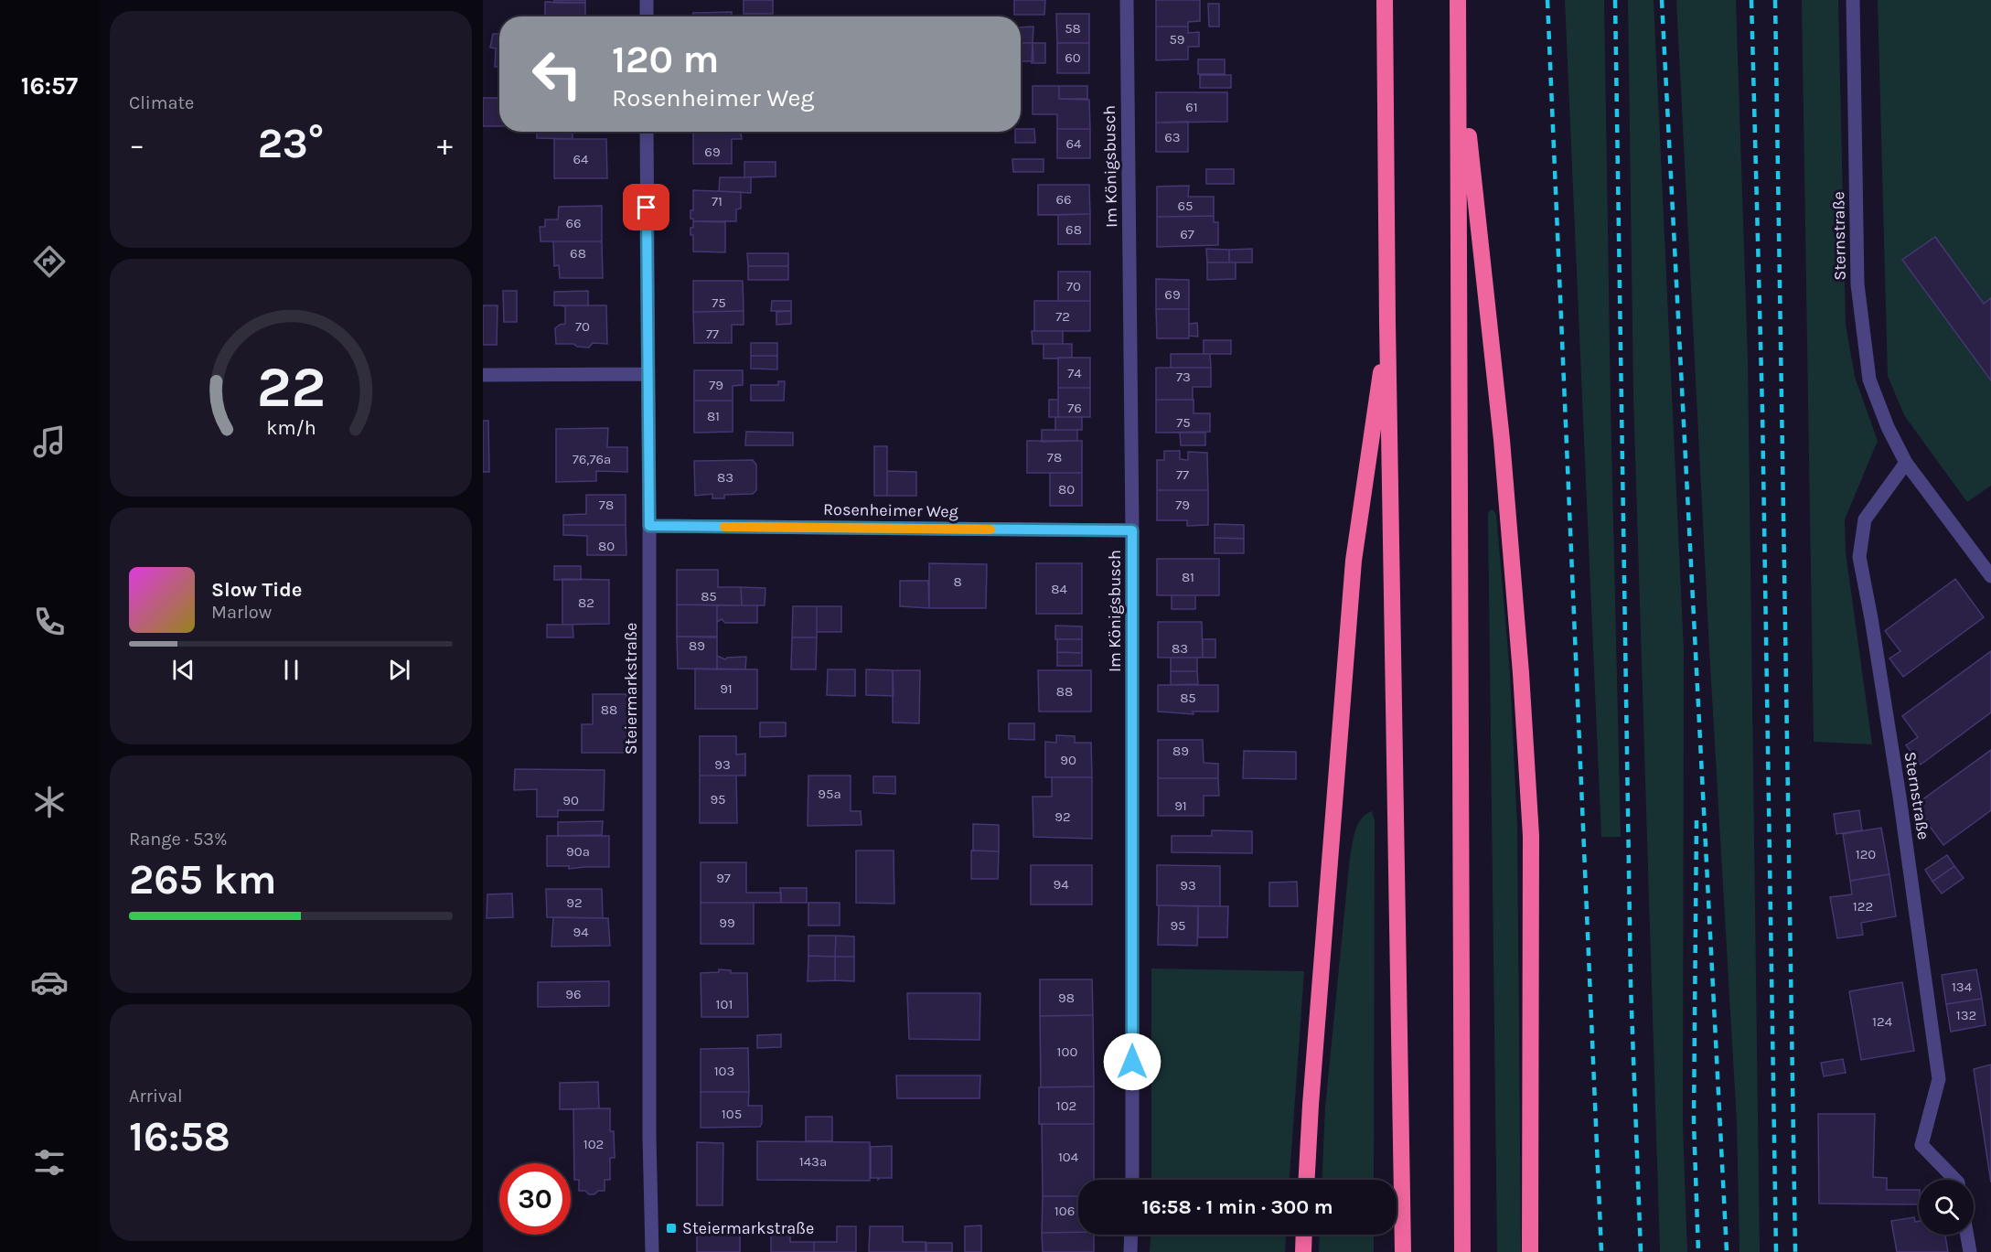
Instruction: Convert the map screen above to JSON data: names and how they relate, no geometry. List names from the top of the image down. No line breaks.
{"streets":{"street":["Im Königsbusch","Sternstraße","Rosenheimer Weg","Steiermarkstraße"]},"crossings":[["Im Königsbusch","Rosenheimer Weg"],["Rosenheimer Weg","Steiermarkstraße"]],"places":{"transit":["Steiermarkstraße"]},"house_numbers":["58","59","60","61","63","64","69","64","66","71","65","66","68","67","68","70","69","75","72","70","77","74","73","79","76","81","75","78","76,76a","77","83","80","78","79","80","81","8","84","85","82","89","83","91","88","85","88","89","90","93","95a","95","90","91","92","90a","120","97","94","93","92","122","99","95","94","134","96","98","101","132","124","100","103","102","105","102","104","143a","106"],"page":{"tabs":"16:57","tile":["Climate",["Range · 53%","265 km"],["Arrival","16:58"]],"turn":["120 m","Rosenheimer Weg"],"heat":["−","23°","+"],"song":["Slow Tide","Marlow"],"limit":"30","trip":"16:58 · 1 min · 300 m","gauge":["22","km/h"]}}
